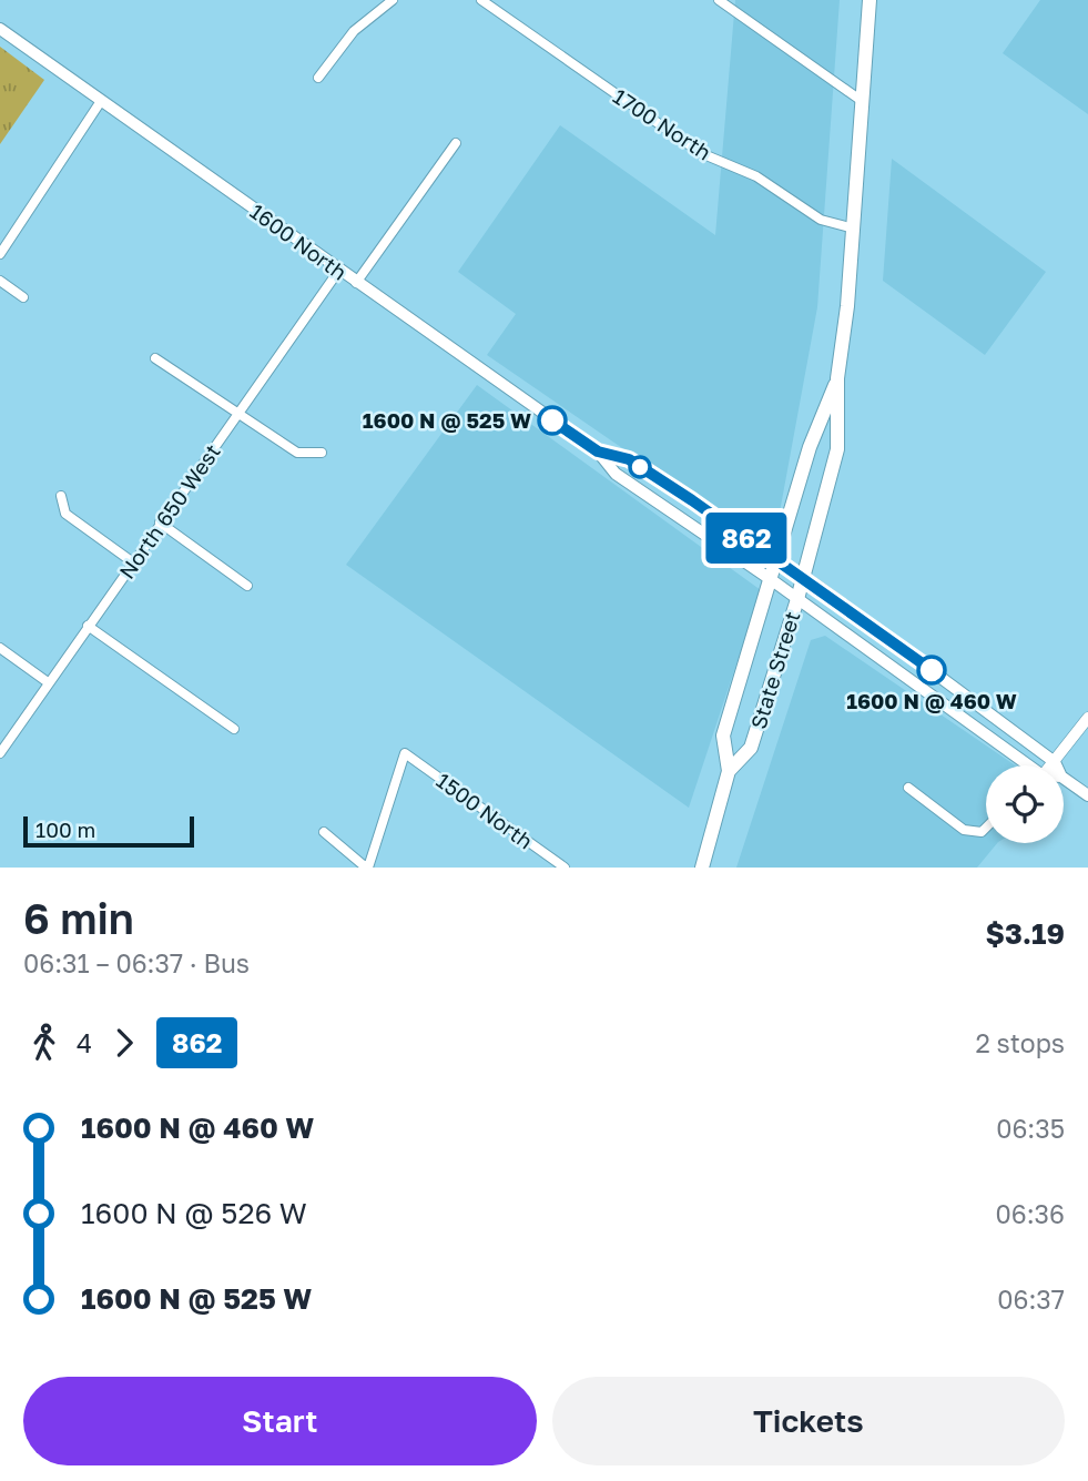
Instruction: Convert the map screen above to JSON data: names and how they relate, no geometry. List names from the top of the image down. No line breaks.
{"streets":{"main road":["1600 North","State Street"],"street":["1700 North","North 650 West","1500 North"]},"crossings":[["1700 North","State Street"],["1600 North","North 650 West"],["1600 North","State Street"]],"places":["1600 N @ 525 W","1600 N @ 460 W"],"lines":["bus line 862"],"scale_bar":"100 m","page":{"on_map":"862","scale":"100 m","heading":["6 min","06:31 – 06:37 · Bus","$3.19"],"legs":["4","862","2 stops"],"list":[{"name":"1600 N @ 460 W","value":"06:35"},{"name":"1600 N @ 526 W","value":"06:36"},{"name":"1600 N @ 525 W","value":"06:37"}],"buttons":["Start","Tickets"]}}
